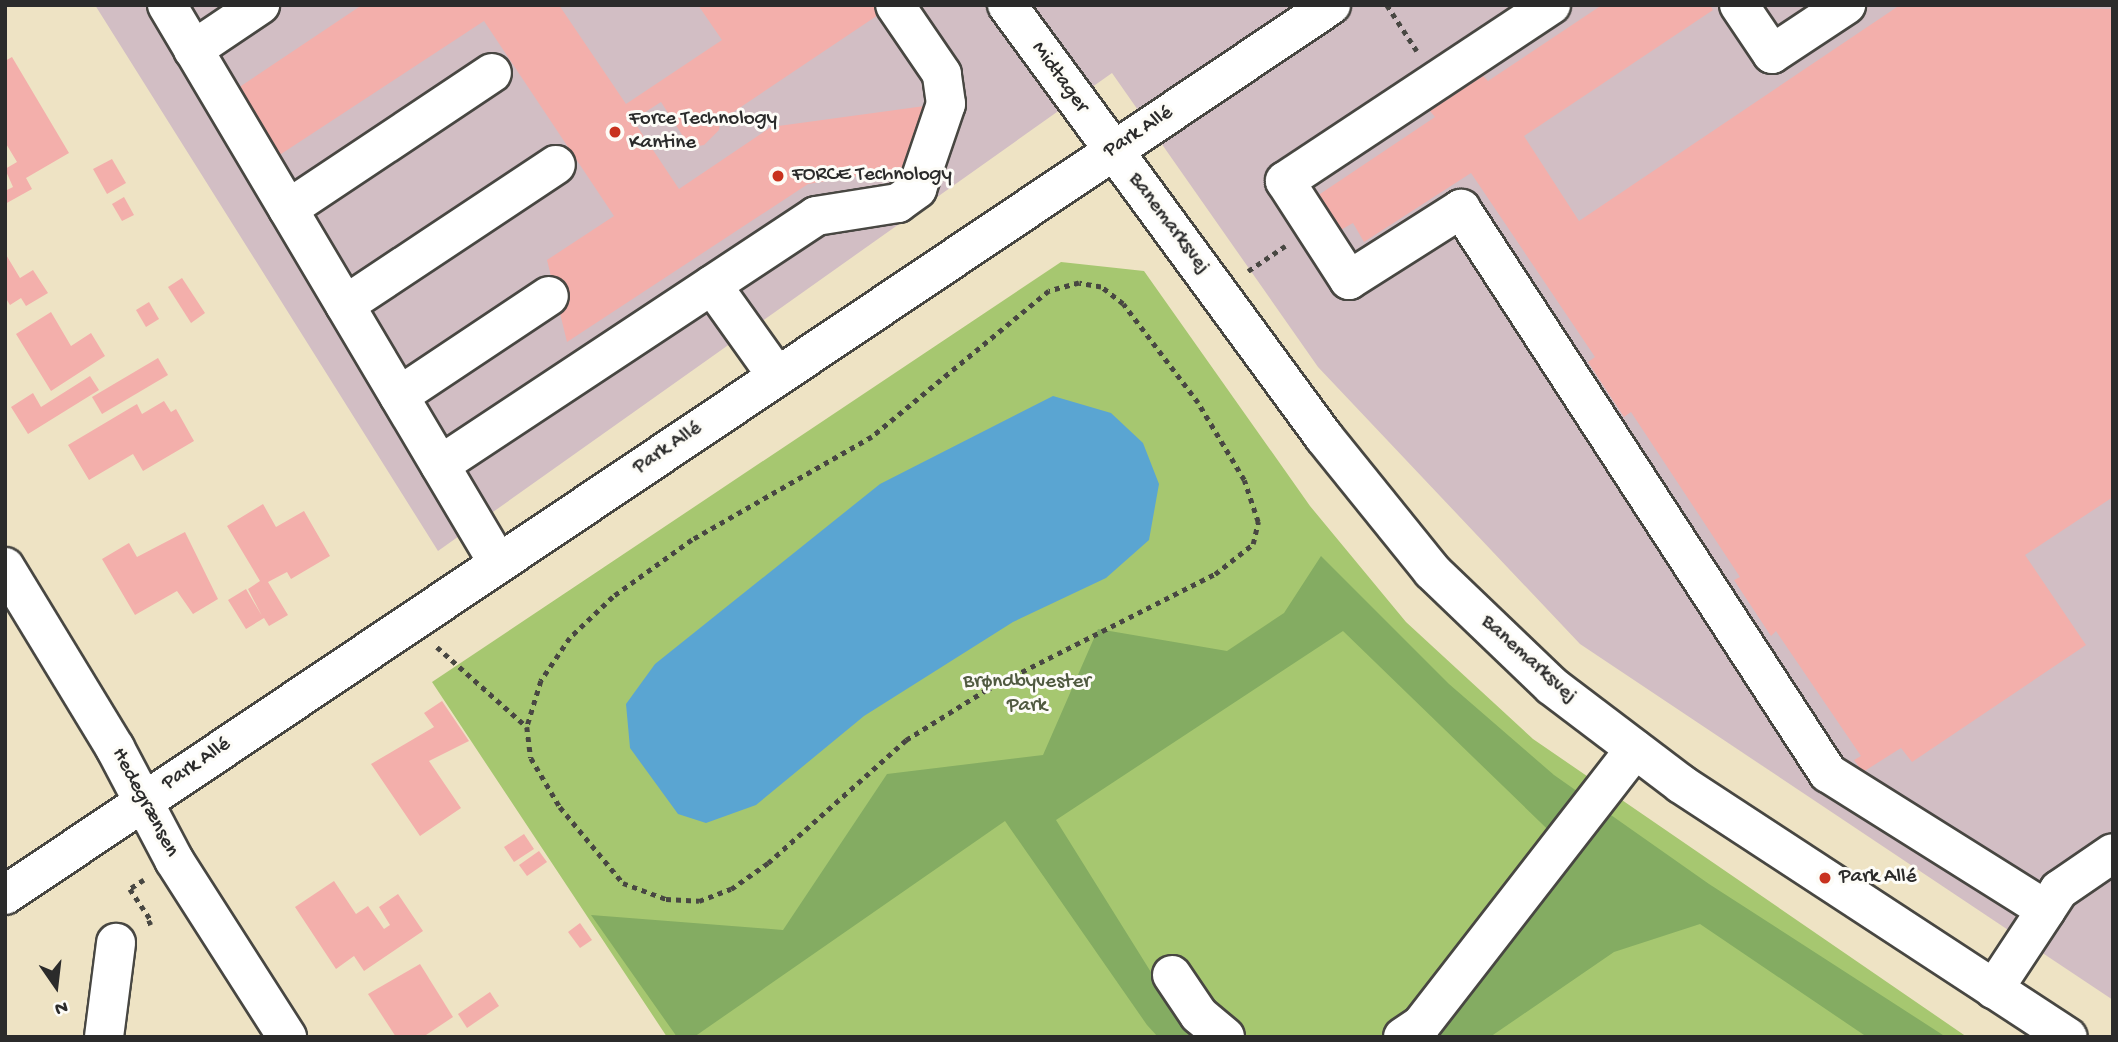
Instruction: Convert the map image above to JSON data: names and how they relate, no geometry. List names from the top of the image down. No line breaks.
{"streets":{"street":["Midtager","Park Allé","Banemarksvej","Hedegrænsen"]},"crossings":[["Midtager","Park Allé"],["Midtager","Banemarksvej"],["Park Allé","Banemarksvej"],["Park Allé","Hedegrænsen"]],"parks":["Brøndbyvester Park"],"places":["Force Technology Kantine","FORCE Technology","Park Allé"],"north":"bottom"}
